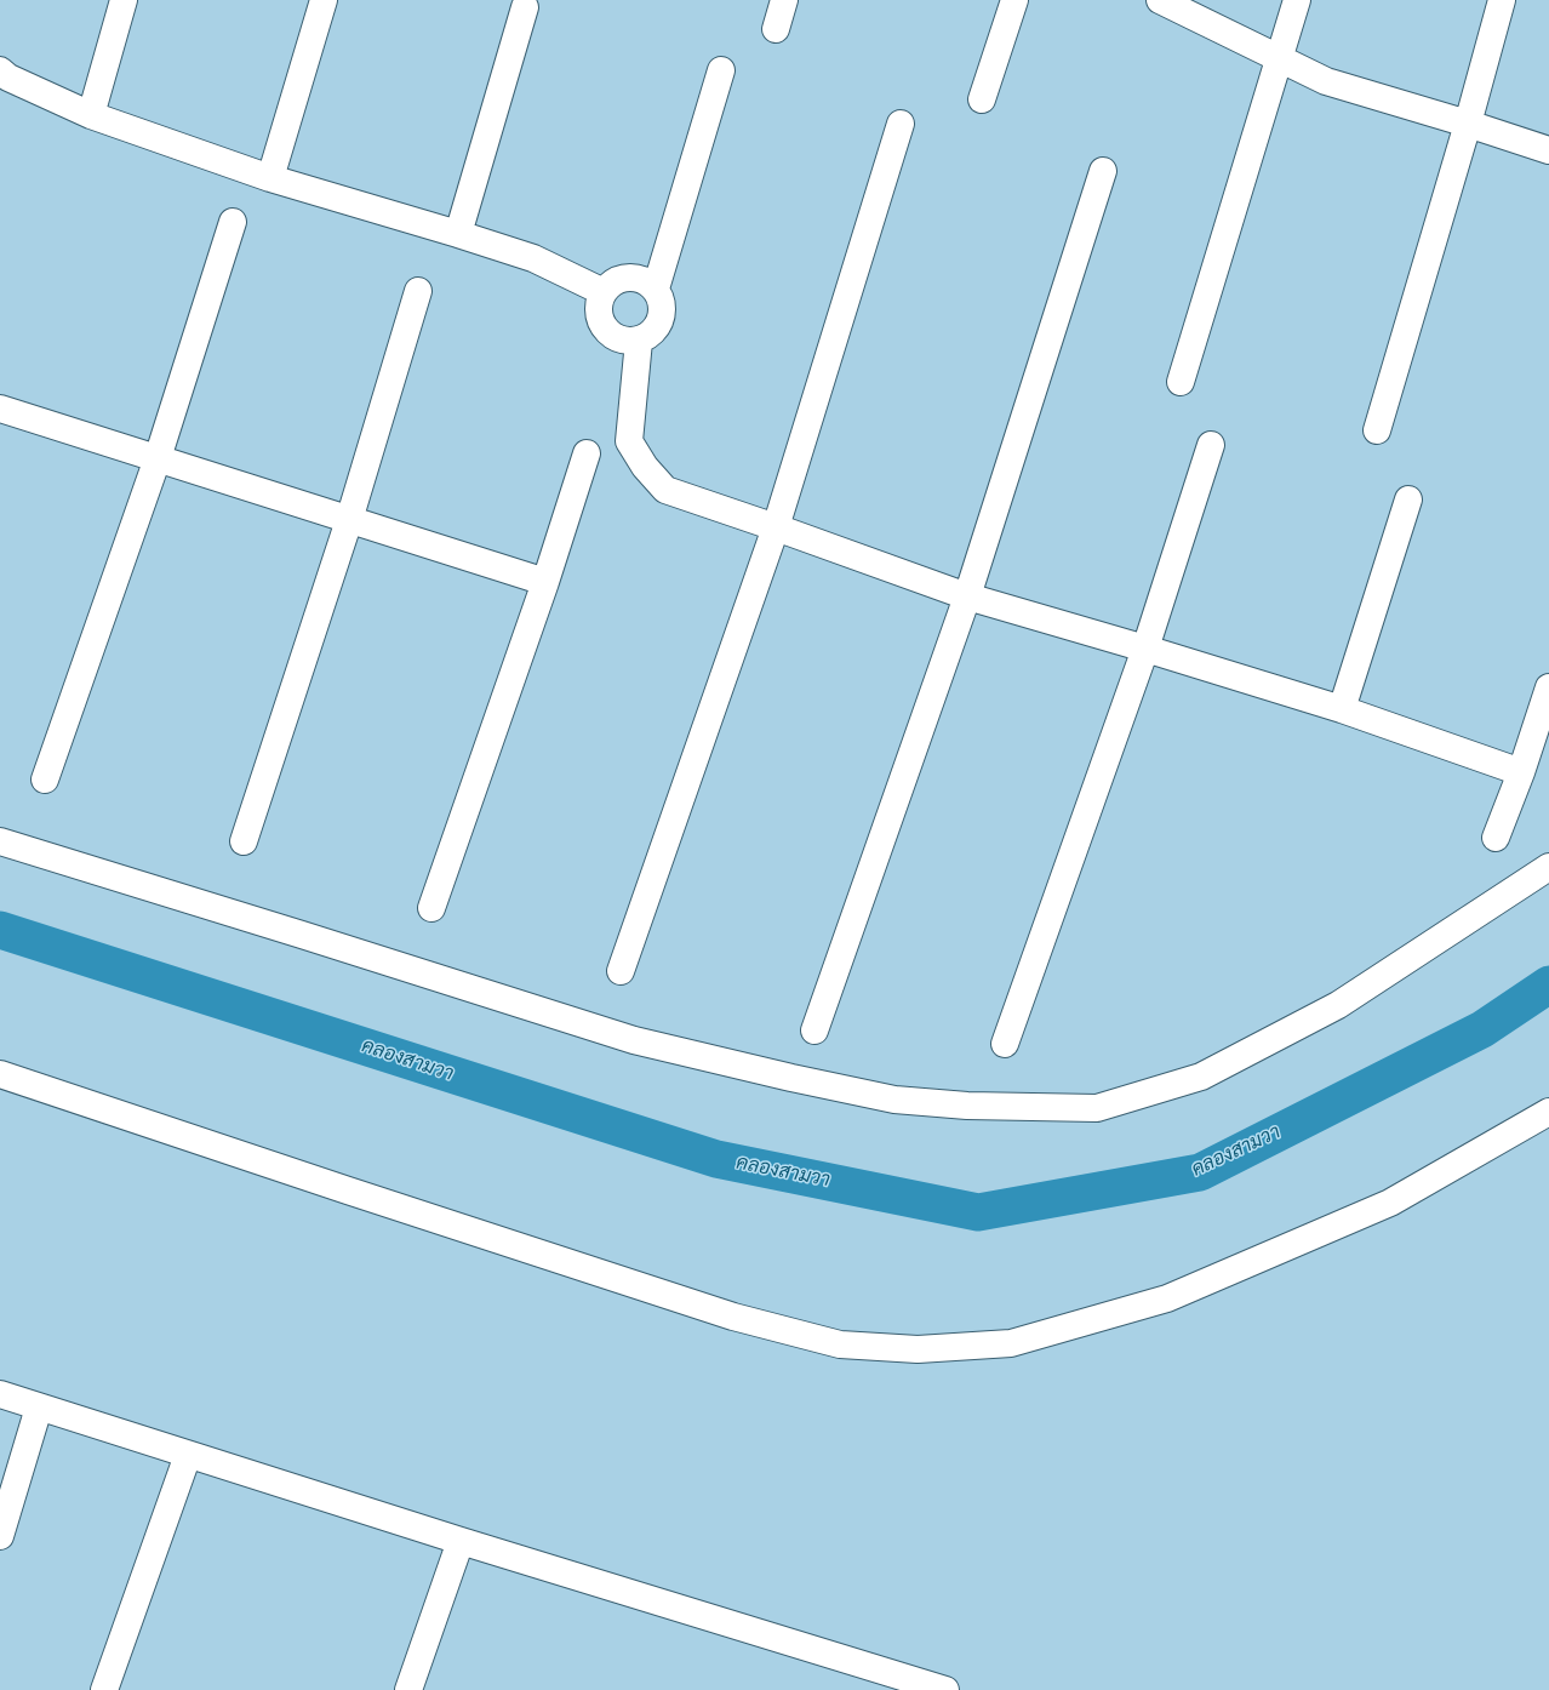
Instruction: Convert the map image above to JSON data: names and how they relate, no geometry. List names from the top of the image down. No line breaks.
{"water":["คลองสามวา"]}
